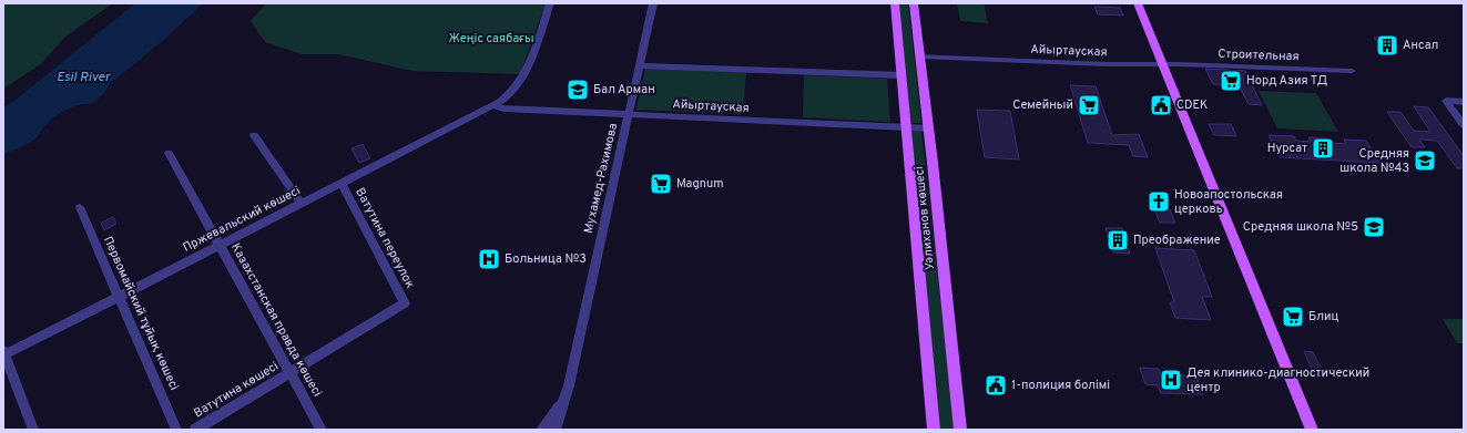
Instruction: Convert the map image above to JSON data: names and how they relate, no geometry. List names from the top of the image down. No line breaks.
{"streets":{"main road":["Уәлиханов көшесі"],"street":["Айыртауская","Строительная","Мухамед-Рахимова","Пржевальский көшесі","Ватутина переулок","Первомайский тұйық көшесі","Казахстанская правда көшесі","Ватутина көшесі"]},"crossings":[["Айыртауская","Строительная"],["Айыртауская","Мухамед-Рахимова"],["Айыртауская","Уәлиханов көшесі"],["Айыртауская","Пржевальский көшесі"],["Пржевальский көшесі","Ватутина переулок"],["Пржевальский көшесі","Первомайский тұйық көшесі"],["Пржевальский көшесі","Казахстанская правда көшесі"],["Ватутина переулок","Ватутина көшесі"],["Казахстанская правда көшесі","Ватутина көшесі"]],"water":["Esil River"],"parks":["Жеңіс саябағы"],"places":{"building":["Ансал","Нурсат","Преображение"],"supermarket":["Норд Азия ТД","Семейный","Magnum","Блиц"],"school or university":["Бал Арман","Средняя школа №43","Средняя школа №5"],"public building":["CDEK","1-полиция болiмi"],"church":["Новоапостольская церковь"],"hospital":["Больница №3","Дея клинико-диагностический центр"]}}
